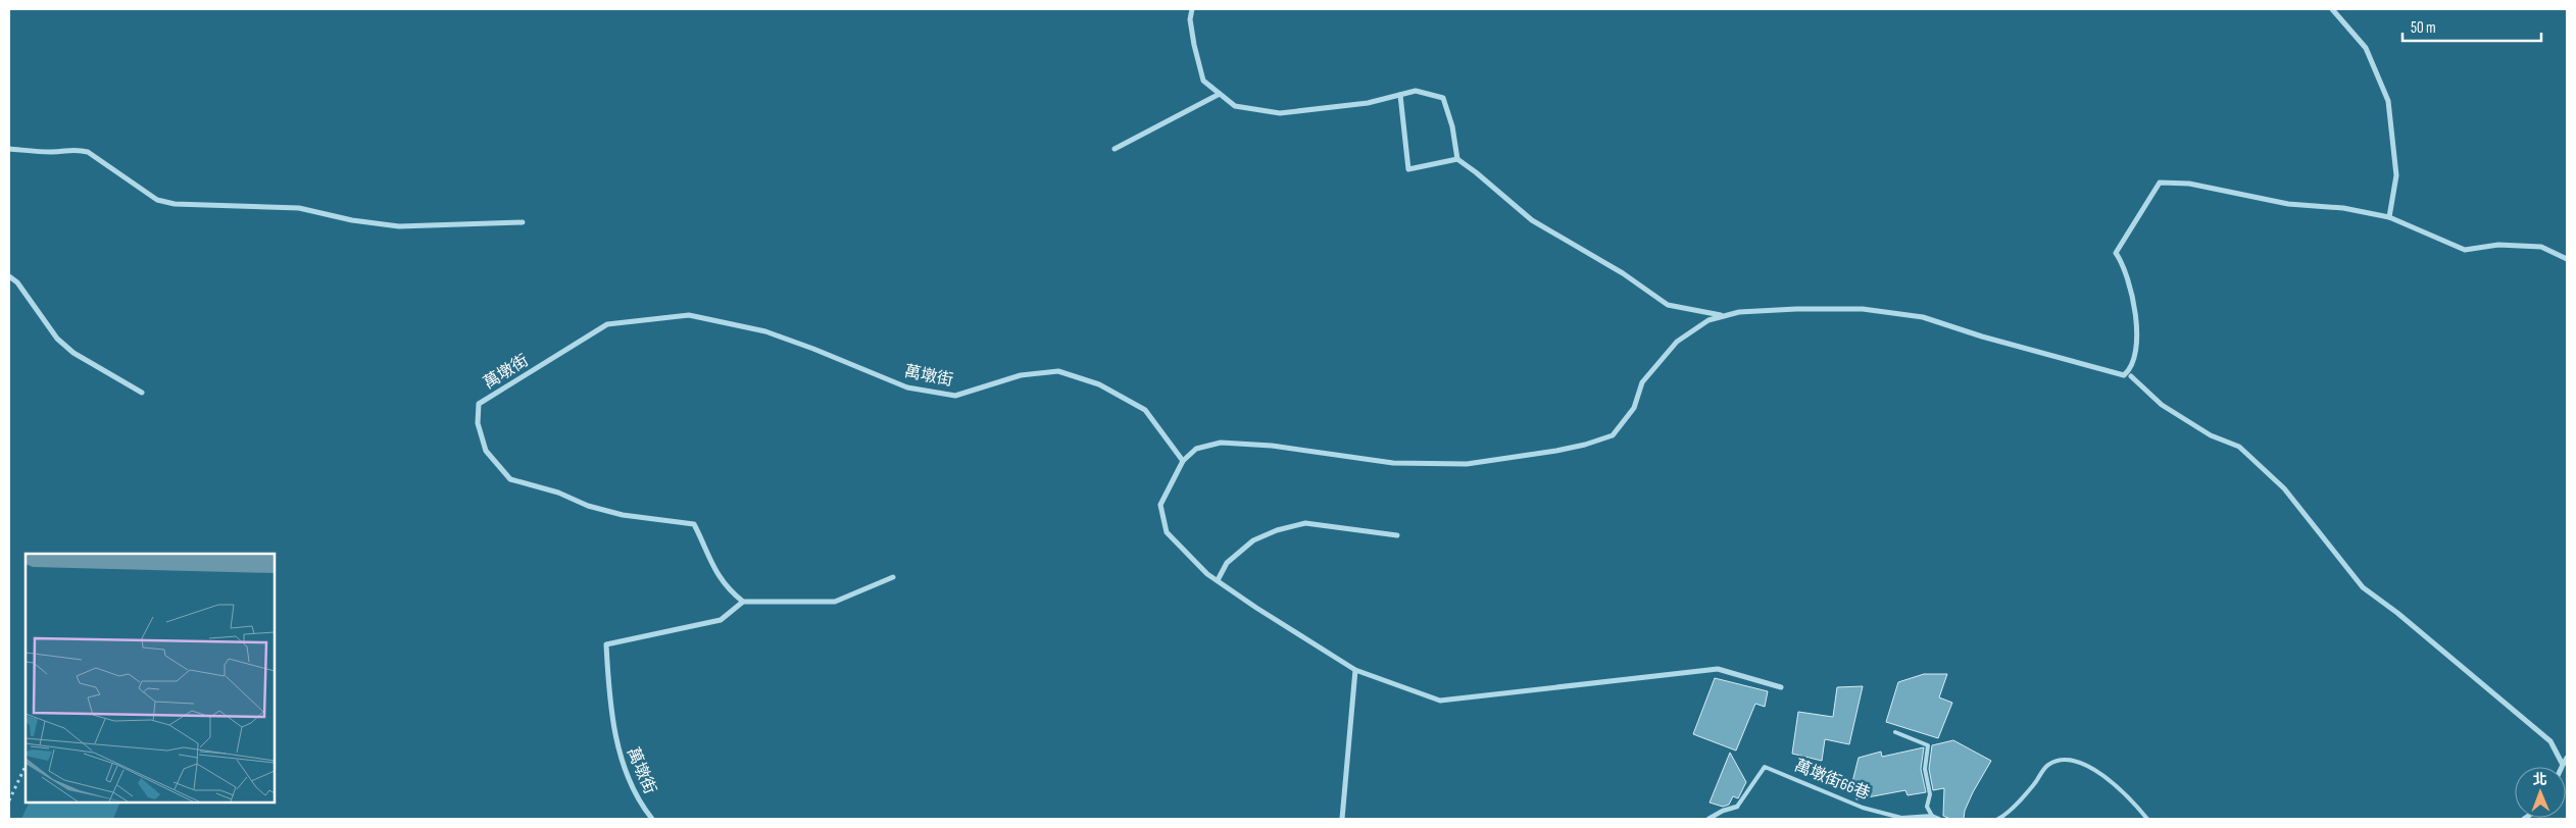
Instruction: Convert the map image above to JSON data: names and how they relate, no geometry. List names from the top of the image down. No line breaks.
{"streets":{"street":["萬墩街"],"lane":["萬墩街66巷"]},"scale_bar":"50 m","north":"top"}
